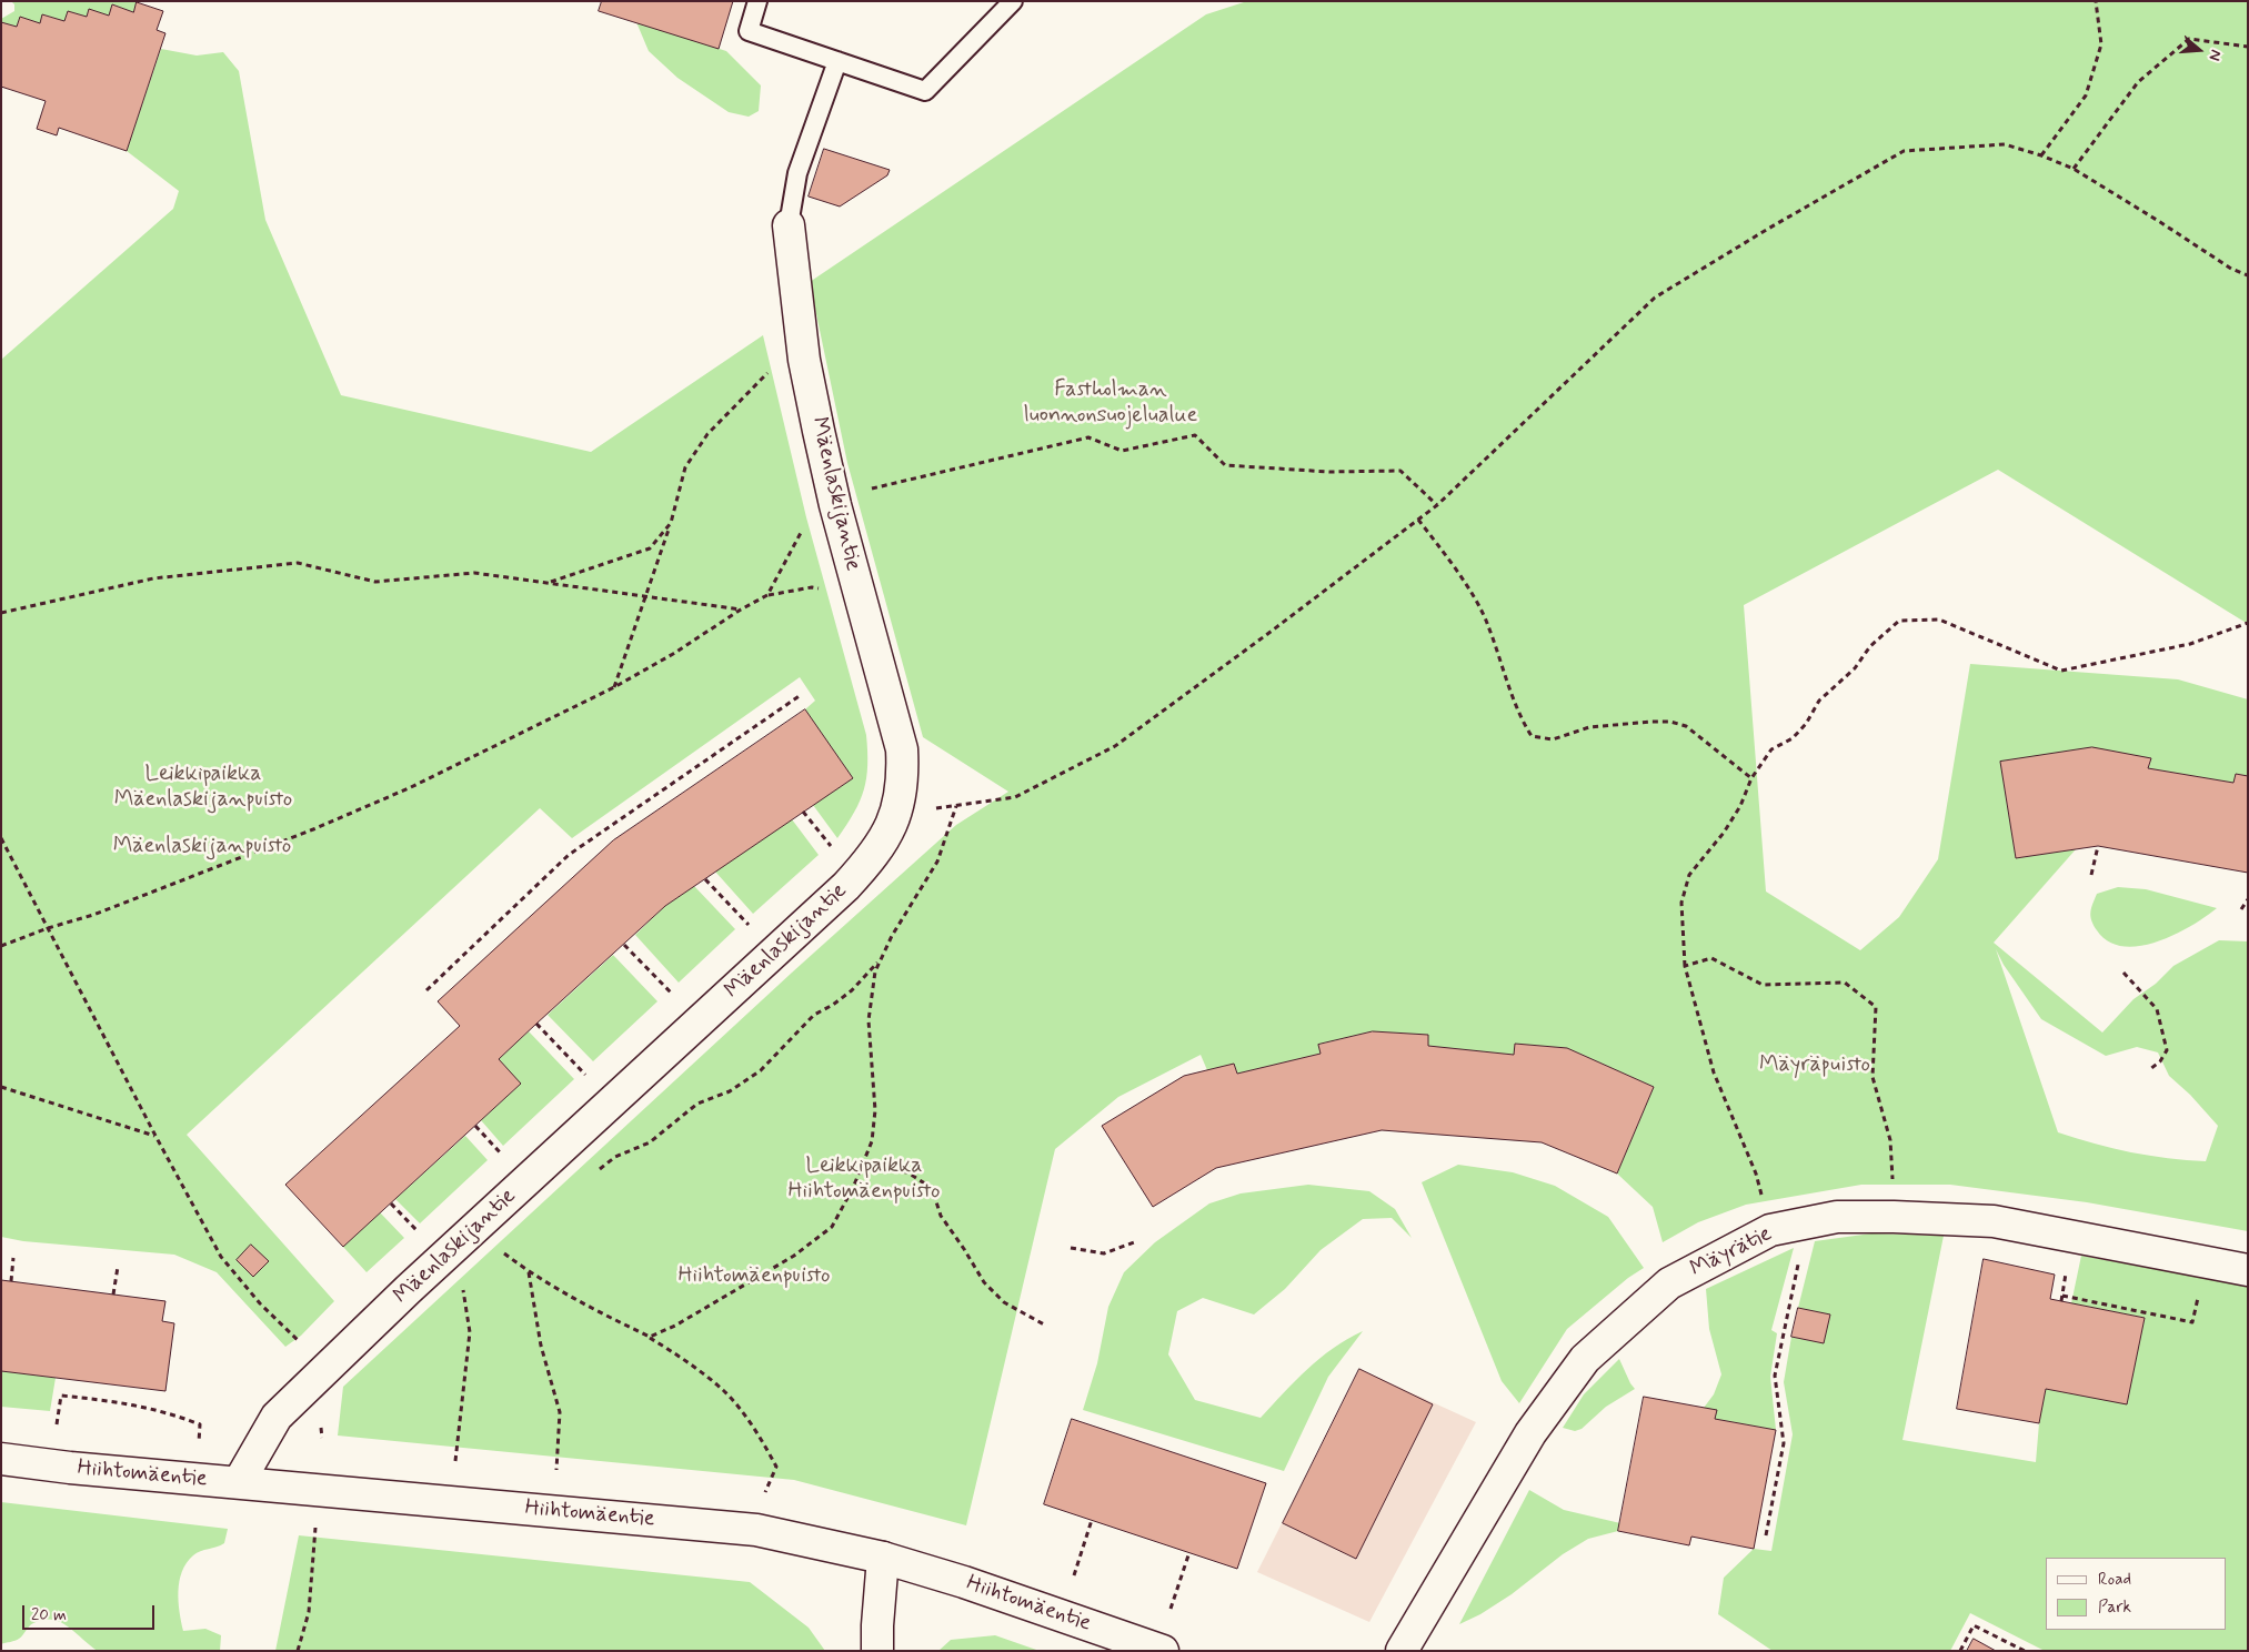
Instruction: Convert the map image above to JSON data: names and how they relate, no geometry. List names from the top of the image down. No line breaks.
{"streets":{"street":["Mäenlaskijantie","Mäyrätie","Hiihtomäentie"]},"crossings":[["Mäenlaskijantie","Hiihtomäentie"]],"parks":["Fastholman luonnonsuojelualue","Leikkipaikka Mäenlaskijanpuisto","Mäenlaskijanpuisto","Mäyräpuisto","Leikkipaikka Hiihtomäenpuisto","Hiihtomäenpuisto"],"legend":["Road","Park"],"scale_bar":"20 m","north":"right"}
